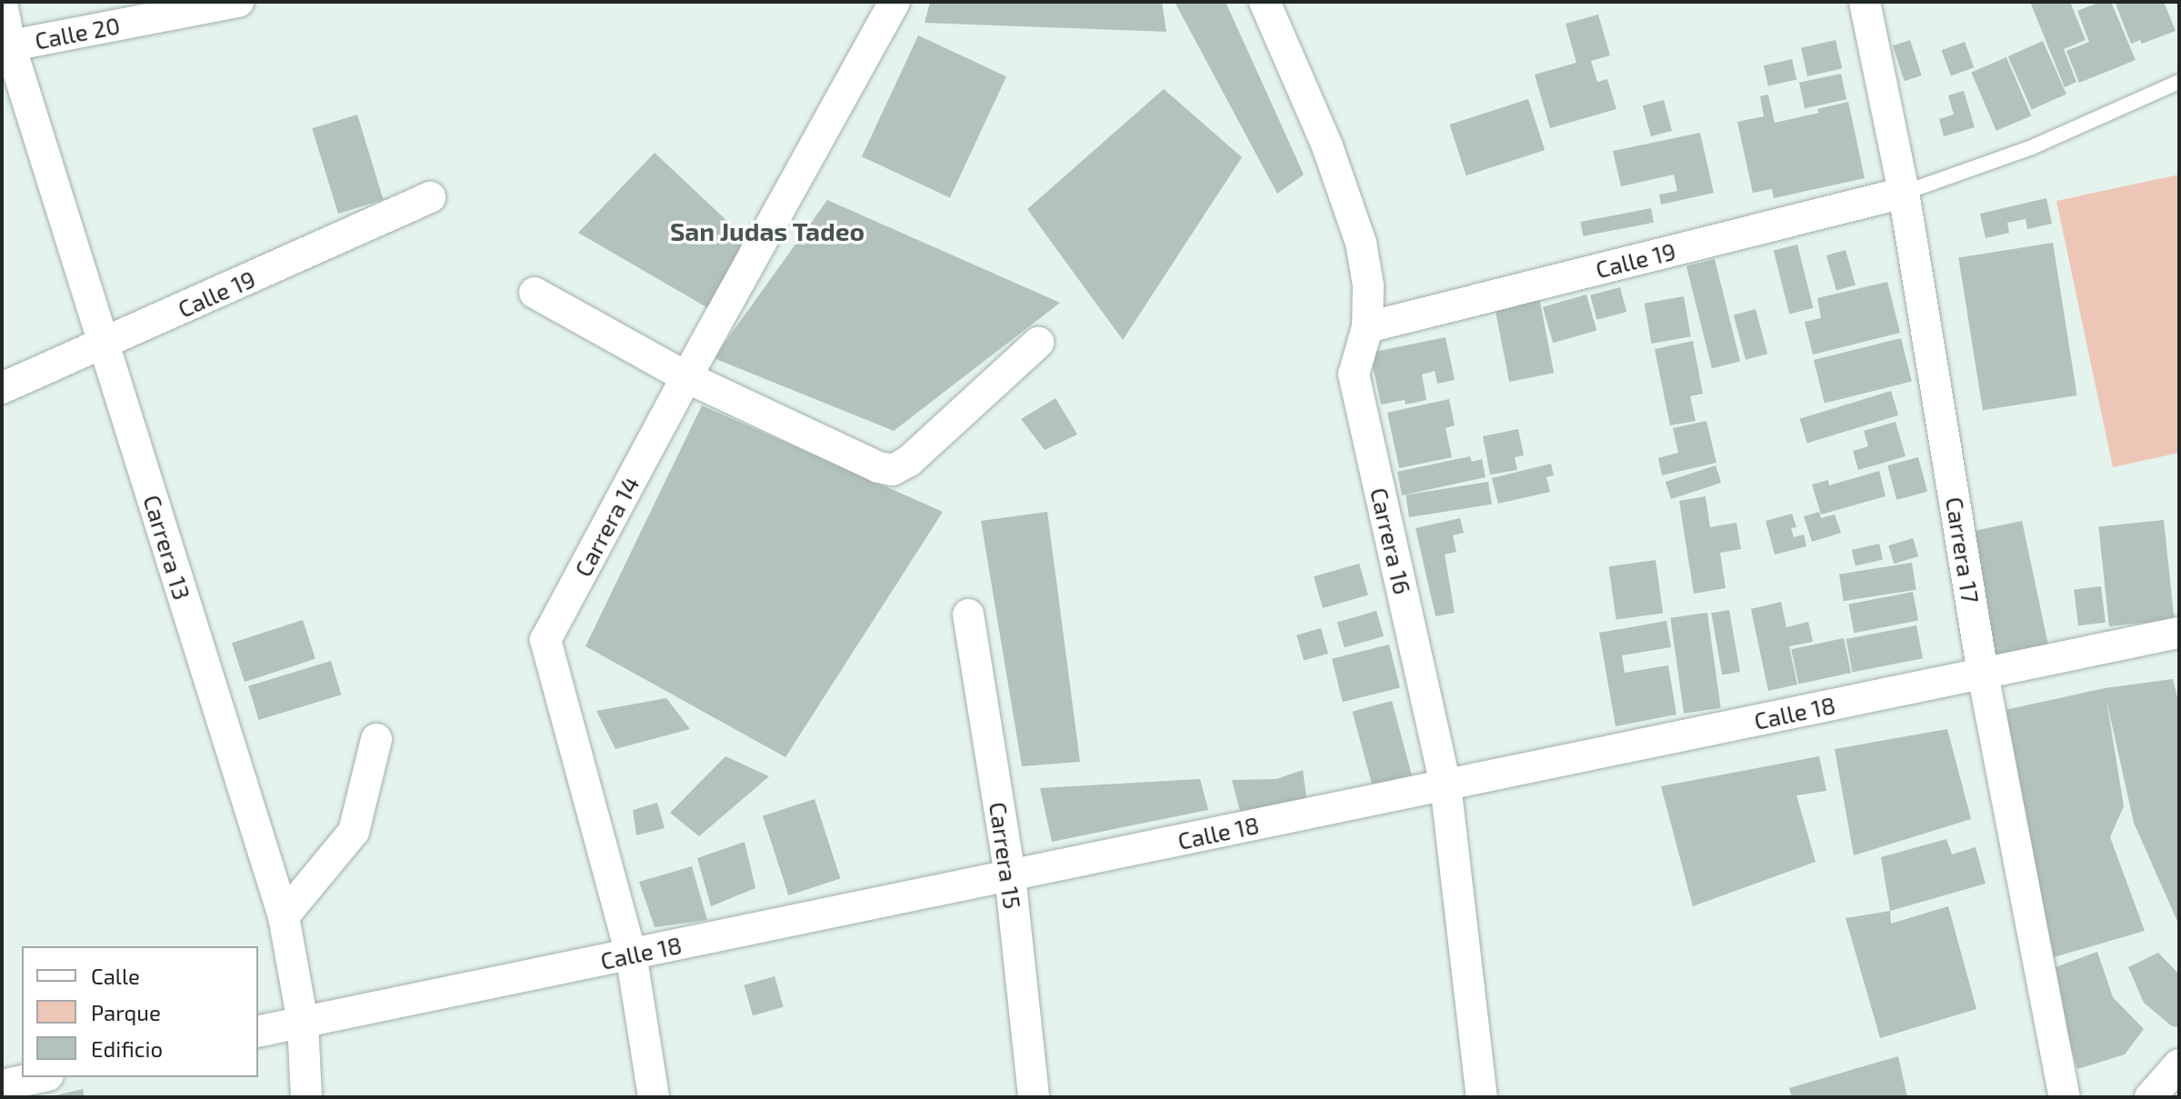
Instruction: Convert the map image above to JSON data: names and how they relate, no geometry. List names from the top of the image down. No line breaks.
{"streets":{"street":["Calle 20","Calle 19","Carrera 14","Carrera 16","Carrera 13","Carrera 17","Calle 18","Carrera 15"]},"crossings":[["Calle 20","Carrera 13"],["Calle 19","Carrera 16"],["Calle 19","Carrera 13"],["Calle 19","Carrera 17"],["Carrera 14","Calle 18"],["Carrera 16","Calle 18"],["Carrera 13","Calle 18"],["Carrera 17","Calle 18"],["Calle 18","Carrera 15"]],"districts":["San Judas Tadeo"],"legend":["Calle","Parque","Edificio"]}
